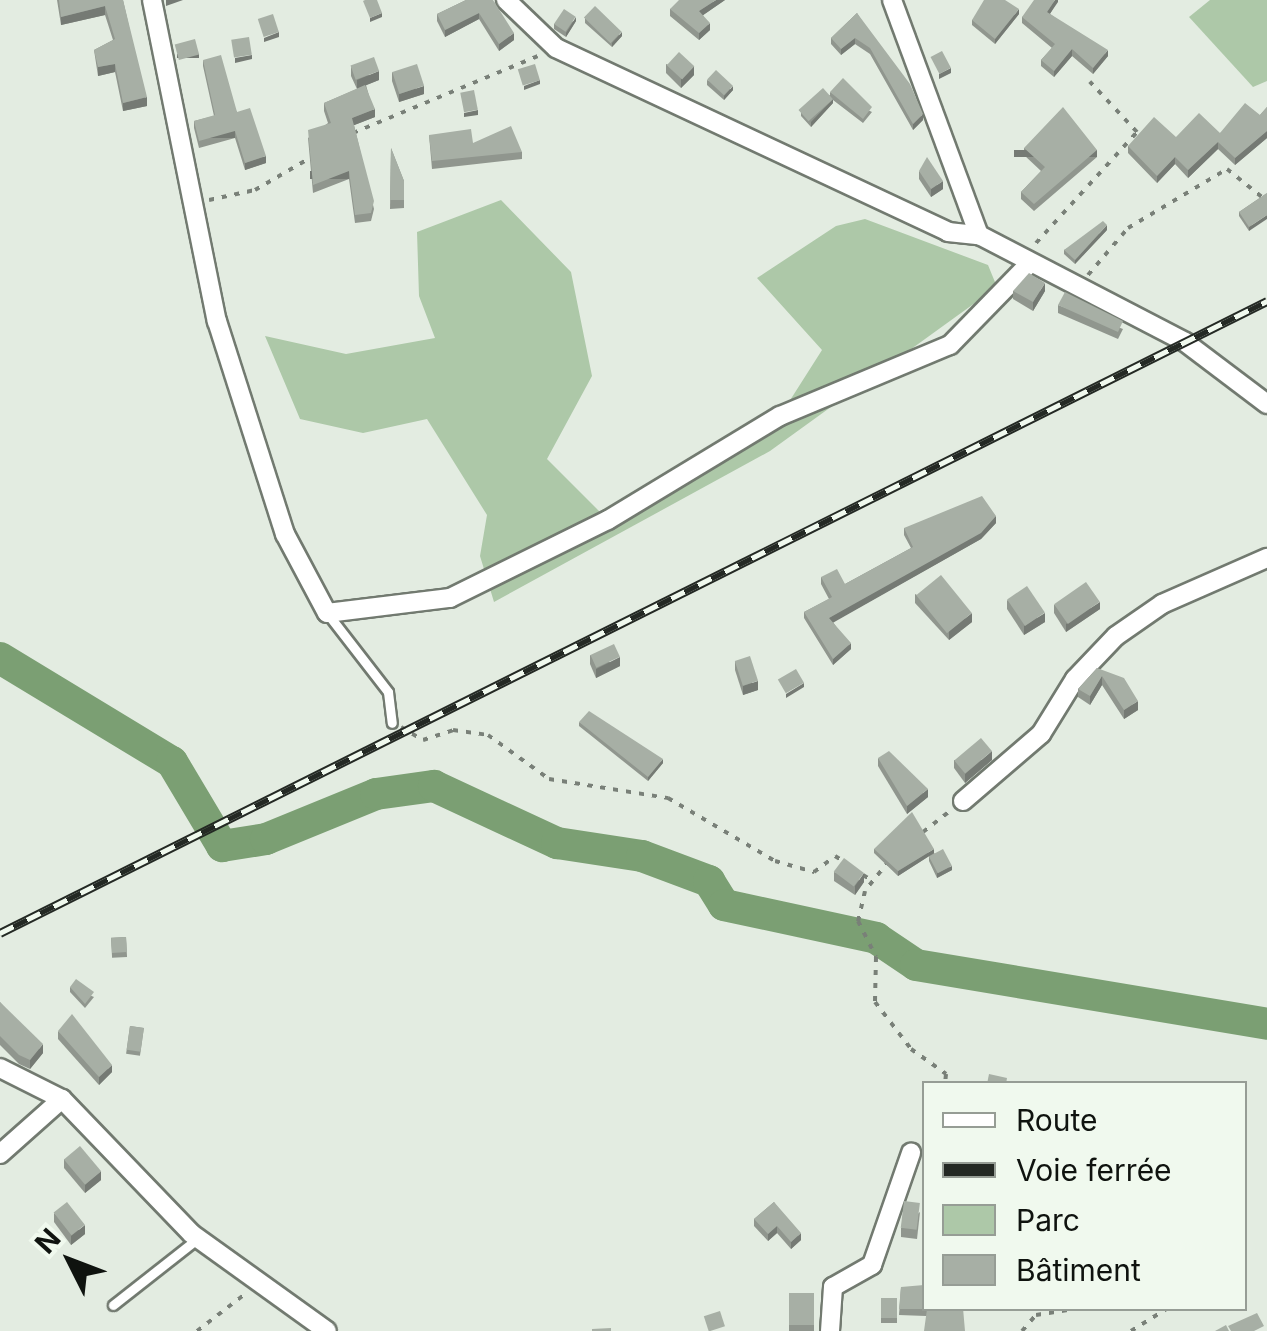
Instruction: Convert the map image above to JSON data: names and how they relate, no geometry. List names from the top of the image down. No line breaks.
{"legend":["Route","Voie ferrée","Parc","Bâtiment"],"north":"top left"}
